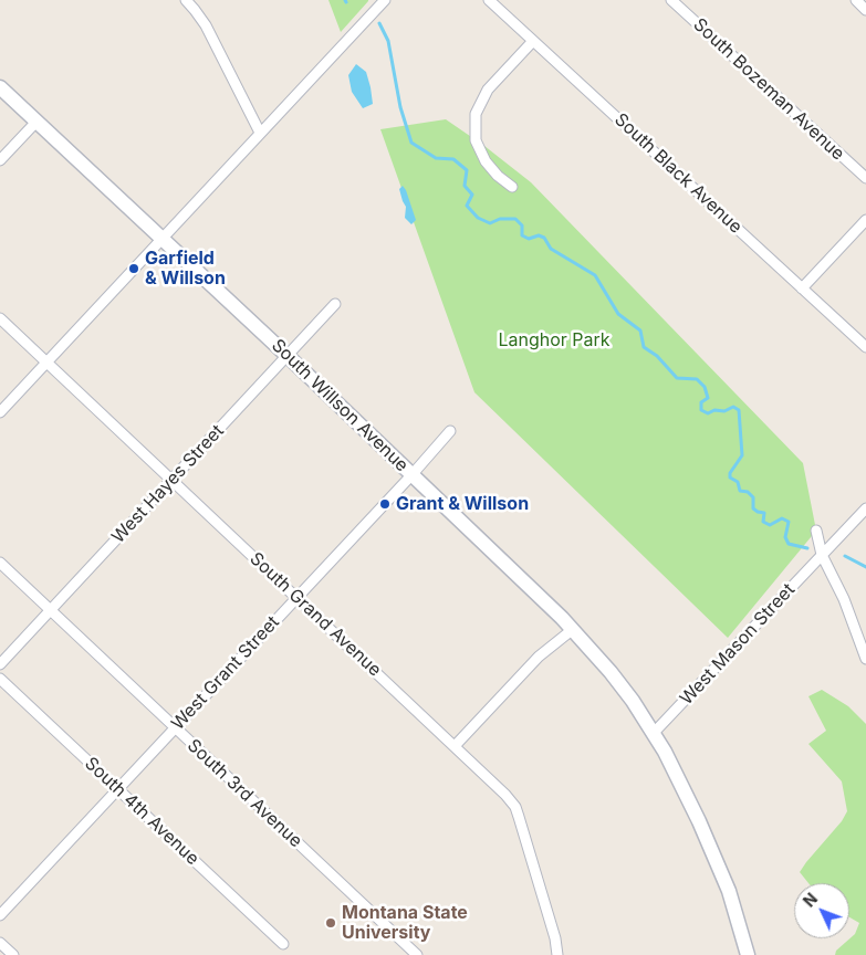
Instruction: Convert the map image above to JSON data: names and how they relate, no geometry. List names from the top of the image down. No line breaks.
{"streets":{"main road":["South Willson Avenue"],"street":["South Bozeman Avenue","South Black Avenue","West Hayes Street","South Grand Avenue","West Mason Street","West Grant Street","South 3rd Avenue","South 4th Avenue"]},"crossings":[["South Willson Avenue","West Hayes Street"],["South Willson Avenue","West Mason Street"],["South Willson Avenue","West Grant Street"],["West Hayes Street","South Grand Avenue"],["West Hayes Street","South 3rd Avenue"],["South Grand Avenue","West Grant Street"],["West Grant Street","South 3rd Avenue"],["West Grant Street","South 4th Avenue"]],"parks":["Langhor Park"],"places":["Garfield & Willson","Grant & Willson","Montana State University"],"north":"top left"}
